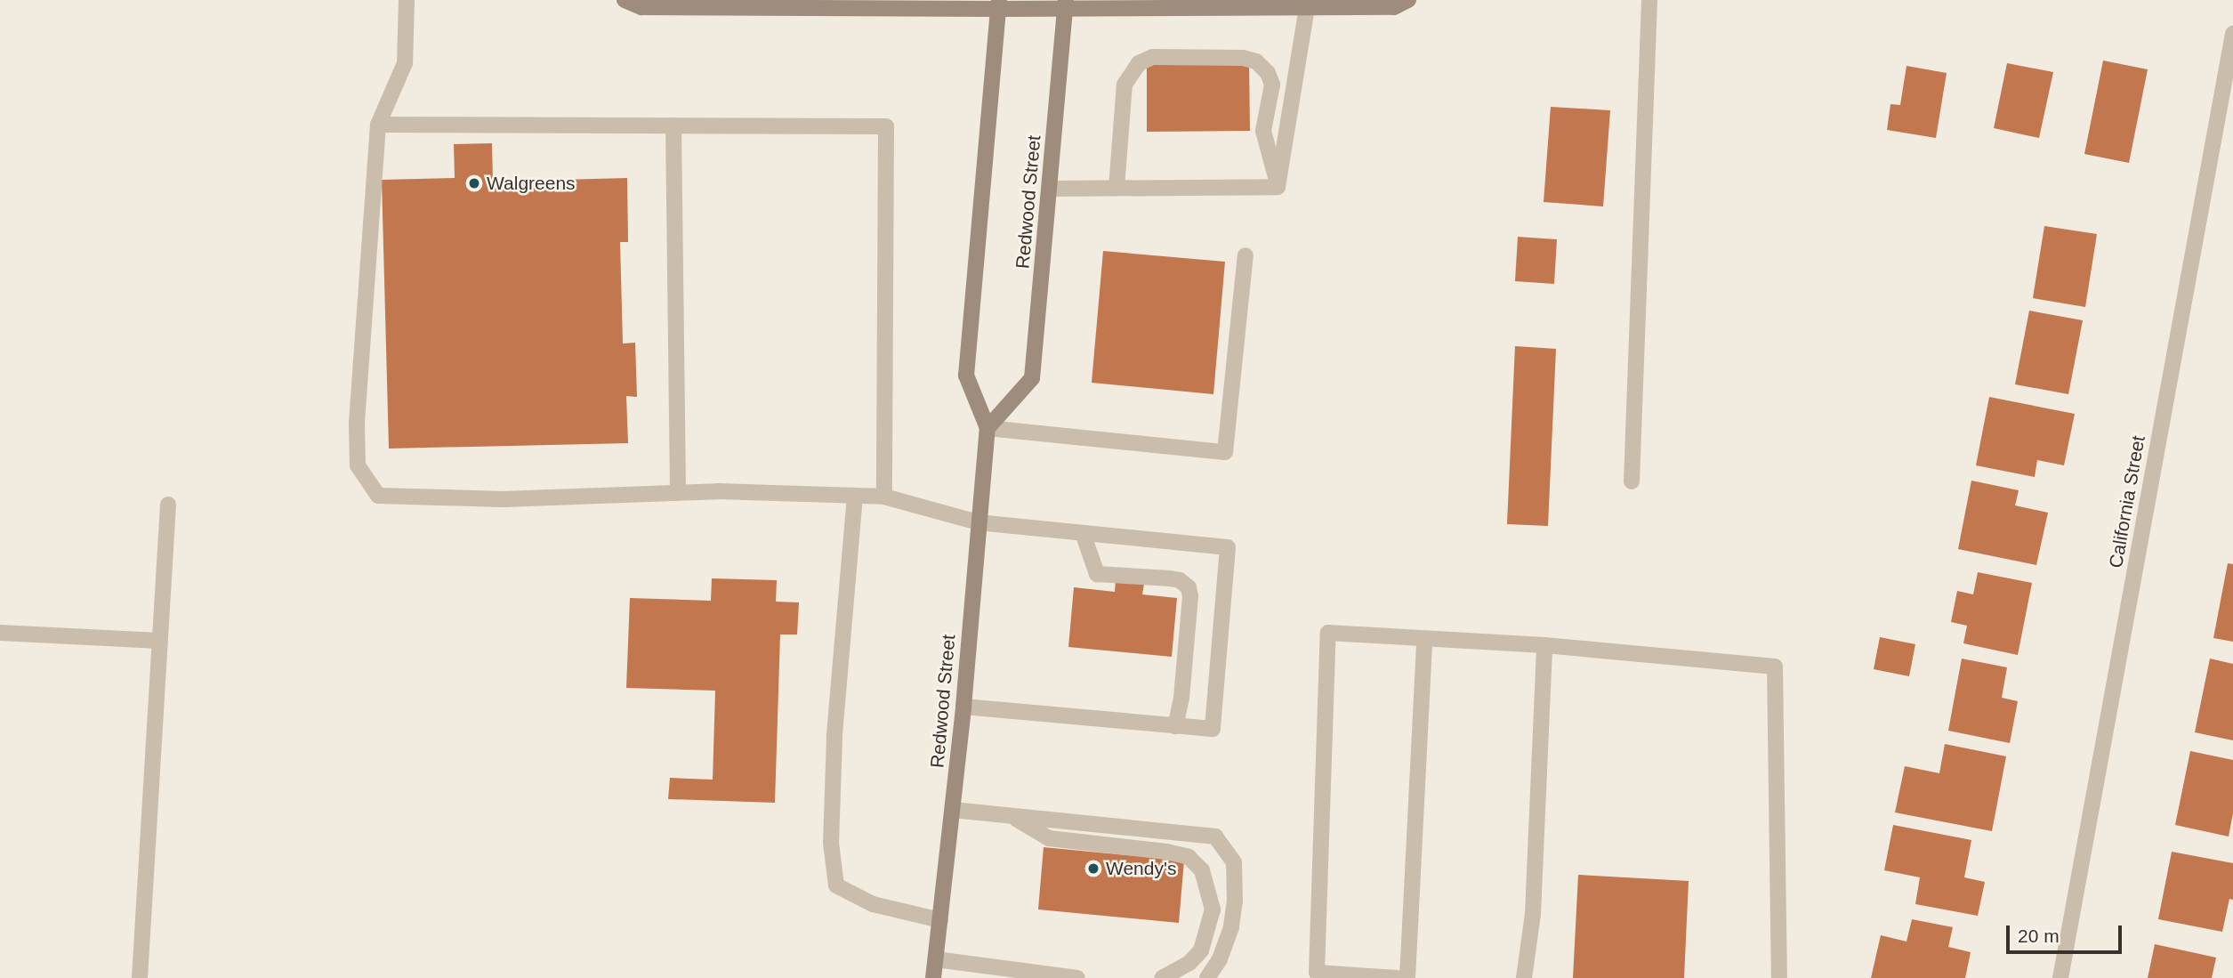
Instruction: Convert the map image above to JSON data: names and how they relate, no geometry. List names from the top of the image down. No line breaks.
{"streets":{"main road":["Redwood Street"],"street":["California Street"]},"places":["Walgreens","Wendy's"],"scale_bar":"20 m"}
